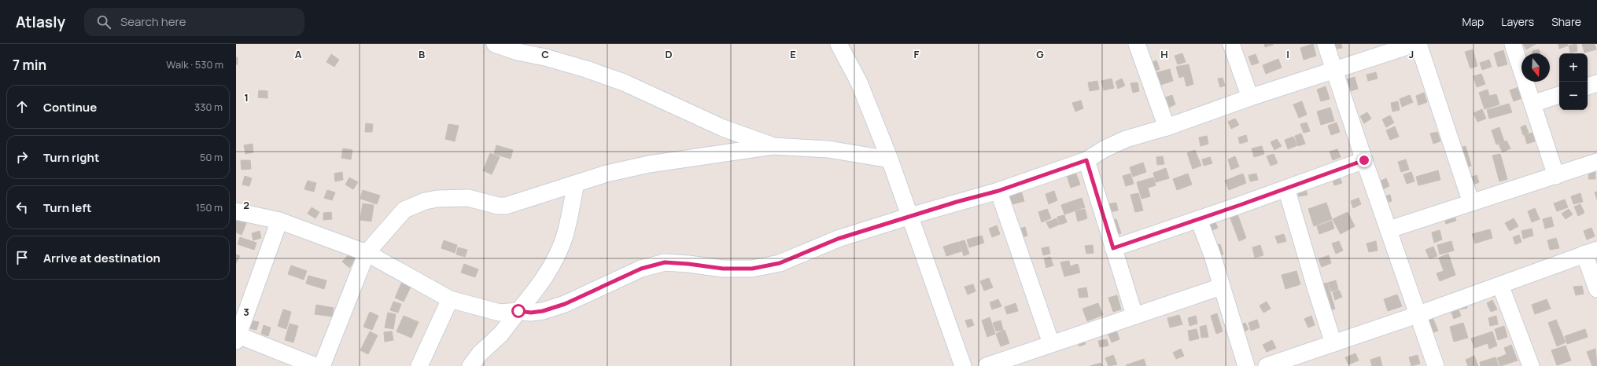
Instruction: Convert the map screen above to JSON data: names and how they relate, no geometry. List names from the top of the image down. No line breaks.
{"north":"bottom","page":{"header":"Atlasly","search":"Search here","nav":["Map","Layers","Share"],"heading":["7 min","Walk · 530 m"],"map_buttons":["+","−"],"list":[["Continue","330 m"],["Turn right","50 m"],["Turn left","150 m"],"Arrive at destination"]},"grid":{"columns":["A","B","C","D","E","F","G","H","I","J"],"rows":["1","2","3"]}}
